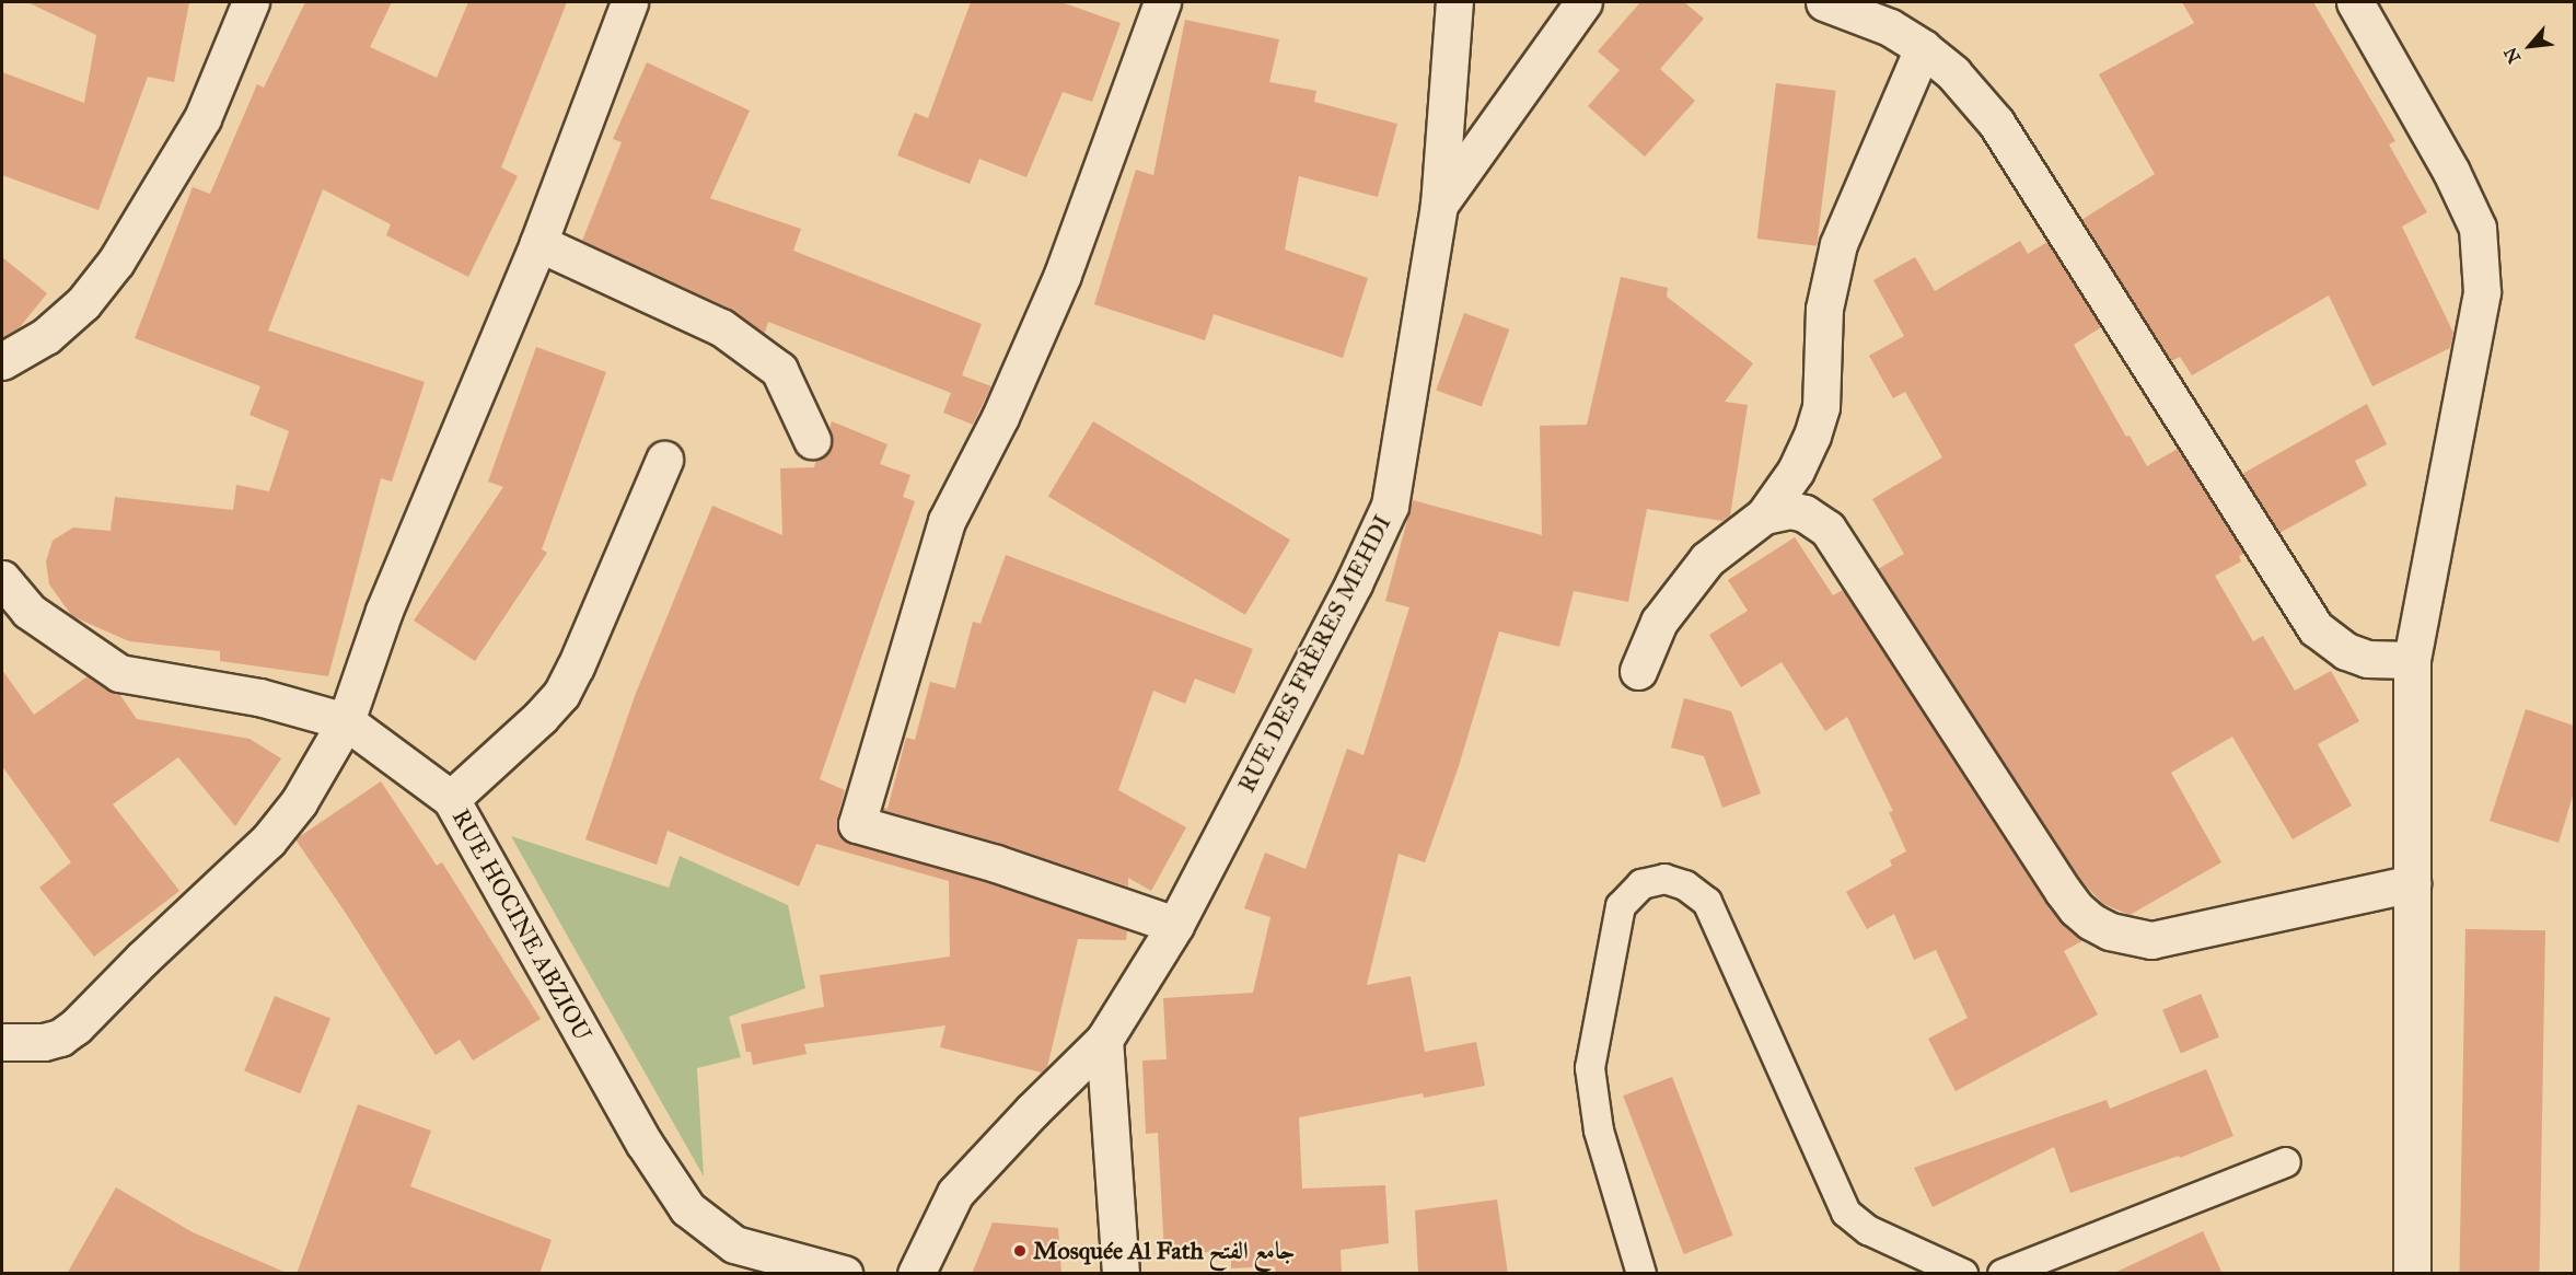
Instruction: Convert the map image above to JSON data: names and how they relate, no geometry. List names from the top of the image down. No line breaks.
{"streets":{"street":["RUE DES FRÈRES MEHDI","RUE HOCINE ABZIOU"]},"places":["Mosquée Al Fath جامع الفتح"],"north":"bottom left"}
